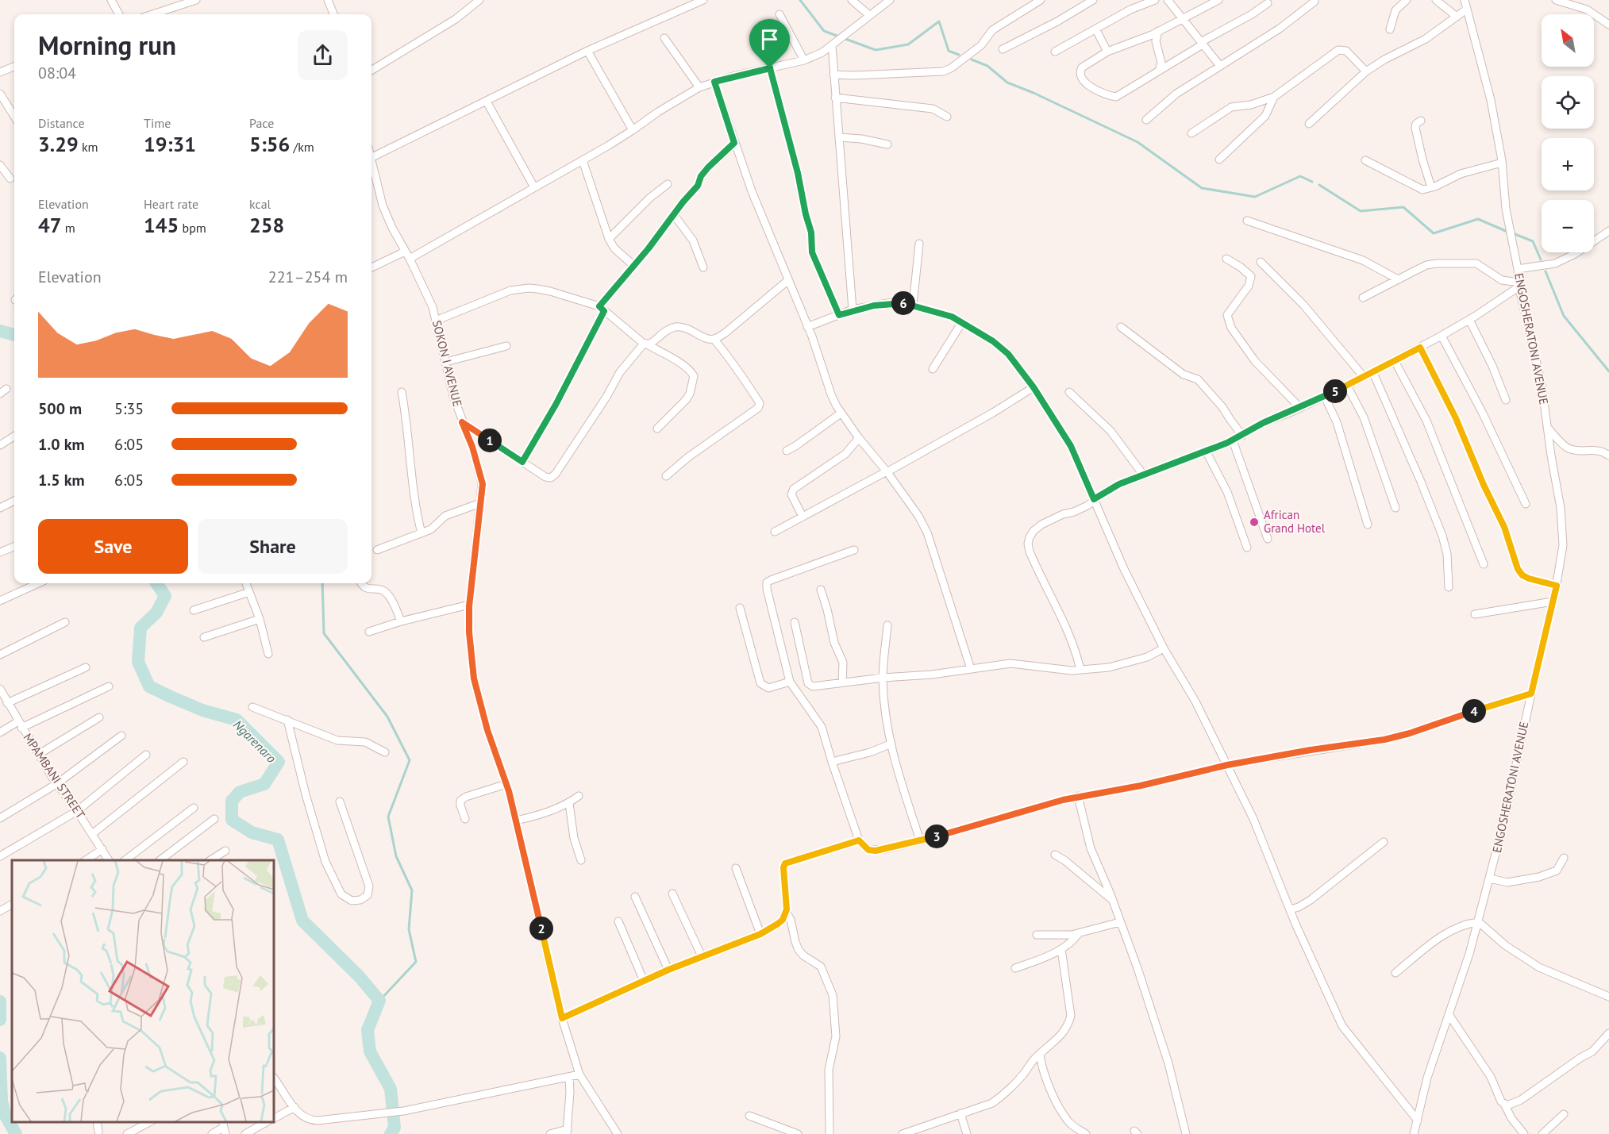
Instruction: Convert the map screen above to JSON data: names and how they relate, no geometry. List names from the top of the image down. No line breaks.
{"streets":{"street":["ENGOSHERATONI AVENUE","SOKON I AVENUE","MPAMBANI STREET"]},"water":["Ngarenaro"],"places":["African Grand Hotel"],"north":"top left","page":{"map_buttons":["+","−"],"heading":["Morning run","08:04"],"stats":[["Distance","3.29 km"],["Time","19:31"],["Pace","5:56 /km"],["Elevation","47 m"],["Heart rate","145 bpm"],["kcal","258"]],"chart":["Elevation","221–254 m"],"pins":["6","5","1","4","3","2"],"list":[{"name":"500 m","note":"5:35"},{"name":"1.0 km","note":"6:05"},{"name":"1.5 km","note":"6:05"}],"buttons":["Save","Share"]}}
